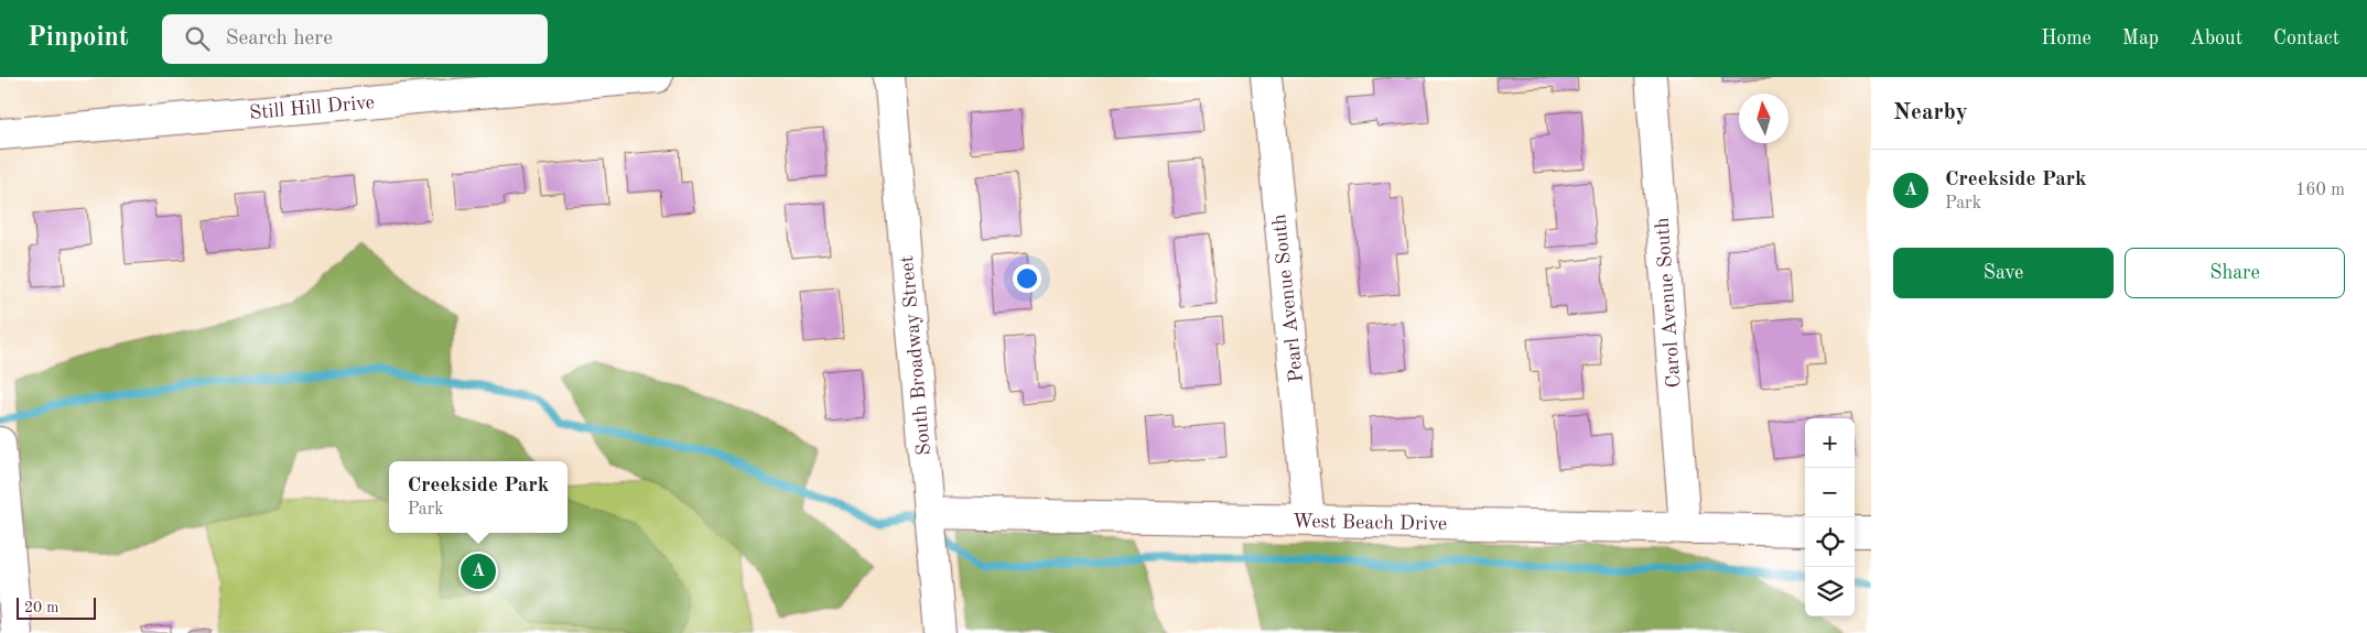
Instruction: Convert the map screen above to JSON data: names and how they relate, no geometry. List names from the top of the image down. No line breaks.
{"streets":{"street":["Still Hill Drive","Pearl Avenue South","Carol Avenue South","South Broadway Street","West Beach Drive"]},"crossings":[["Pearl Avenue South","West Beach Drive"],["Carol Avenue South","West Beach Drive"],["South Broadway Street","West Beach Drive"]],"scale_bar":"20 m","north":"top","page":{"header":"Pinpoint","search":"Search here","nav":["Home","Map","About","Contact"],"heading":"Nearby","list":[{"mark":"A","name":"Creekside Park","note":"Park","value":"160 m"}],"buttons":["Save","Share"],"map_buttons":["+","−"],"popup":["Creekside Park","Park"],"pins":"A","scale":"20 m"}}
